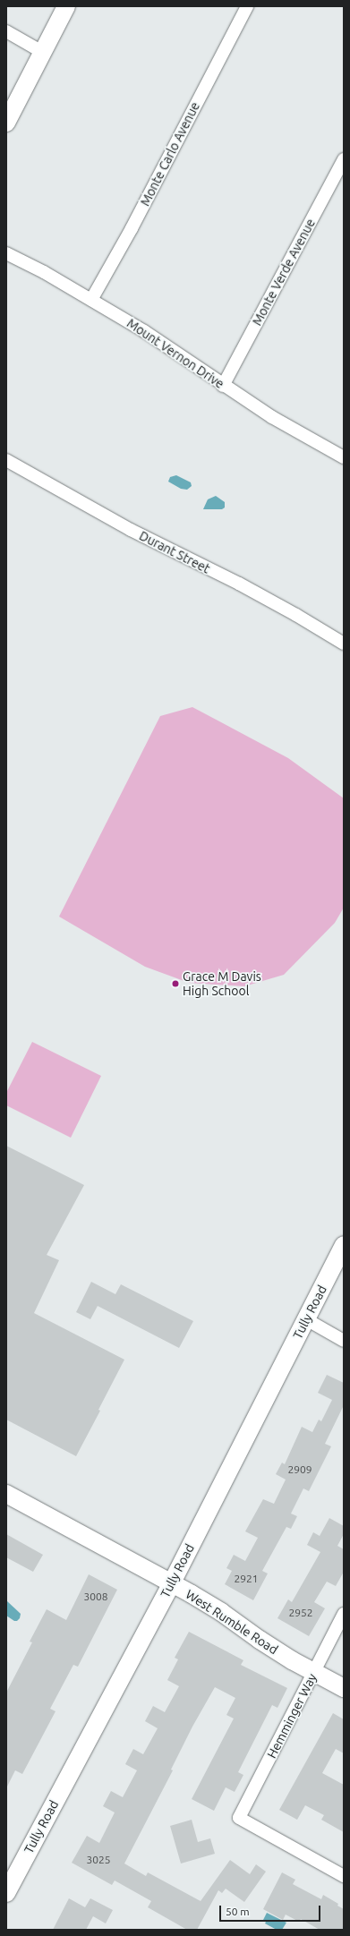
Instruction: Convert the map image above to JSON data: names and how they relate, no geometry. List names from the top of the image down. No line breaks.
{"streets":{"main road":["Tully Road","West Rumble Road"],"street":["Monte Carlo Avenue","Monte Verde Avenue","Mount Vernon Drive","Durant Street","Hemminger Way"]},"crossings":[["Monte Carlo Avenue","Mount Vernon Drive"],["Monte Verde Avenue","Mount Vernon Drive"],["Tully Road","West Rumble Road"],["West Rumble Road","Hemminger Way"]],"places":["Grace M Davis High School"],"house_numbers":["2909","2921","3008","2952","3025"],"scale_bar":"50 m"}
